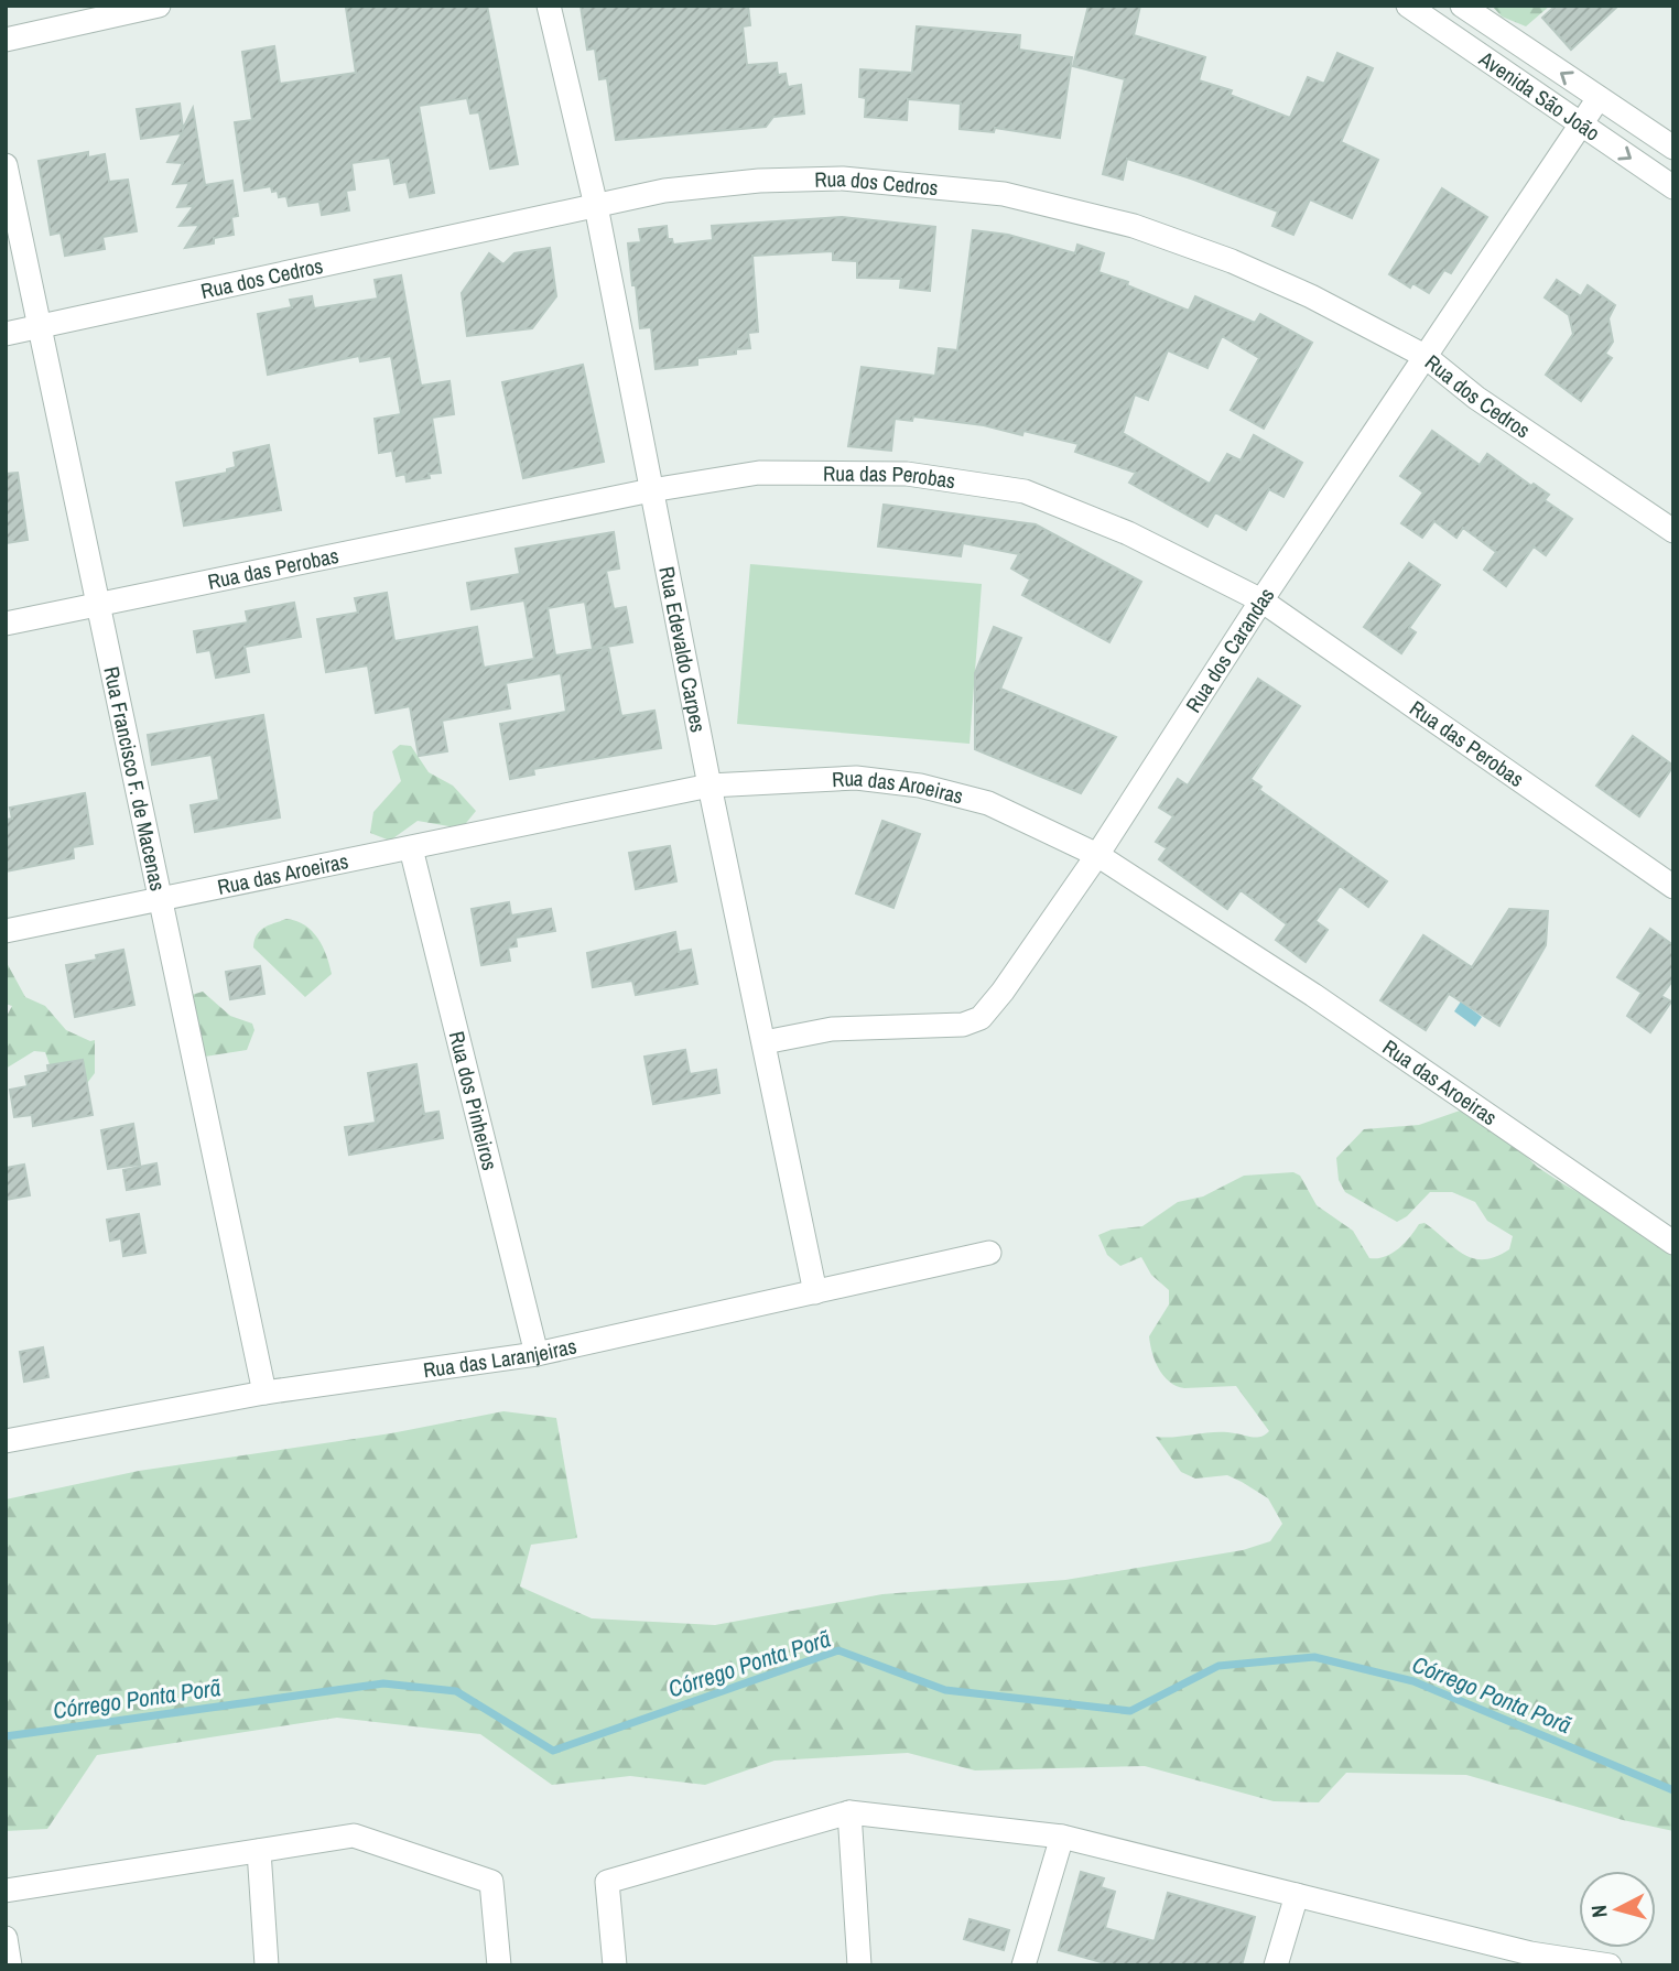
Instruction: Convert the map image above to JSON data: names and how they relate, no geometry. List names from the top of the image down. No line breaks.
{"streets":{"street":["Avenida São João","Rua dos Cedros","Rua das Perobas","Rua Edevaldo Carpes","Rua dos Carandas","Rua Francisco F. de Macenas","Rua das Aroeiras","Rua dos Pinheiros","Rua das Laranjeiras"]},"crossings":[["Avenida São João","Rua dos Carandas"],["Rua dos Cedros","Rua Edevaldo Carpes"],["Rua dos Cedros","Rua dos Carandas"],["Rua dos Cedros","Rua Francisco F. de Macenas"],["Rua das Perobas","Rua Edevaldo Carpes"],["Rua das Perobas","Rua dos Carandas"],["Rua das Perobas","Rua Francisco F. de Macenas"],["Rua Edevaldo Carpes","Rua dos Carandas"],["Rua Edevaldo Carpes","Rua das Aroeiras"],["Rua Edevaldo Carpes","Rua das Laranjeiras"],["Rua dos Carandas","Rua das Aroeiras"],["Rua Francisco F. de Macenas","Rua das Aroeiras"],["Rua Francisco F. de Macenas","Rua das Laranjeiras"],["Rua das Aroeiras","Rua dos Pinheiros"],["Rua dos Pinheiros","Rua das Laranjeiras"]],"water":["Córrego Ponta Porã"],"north":"left"}
